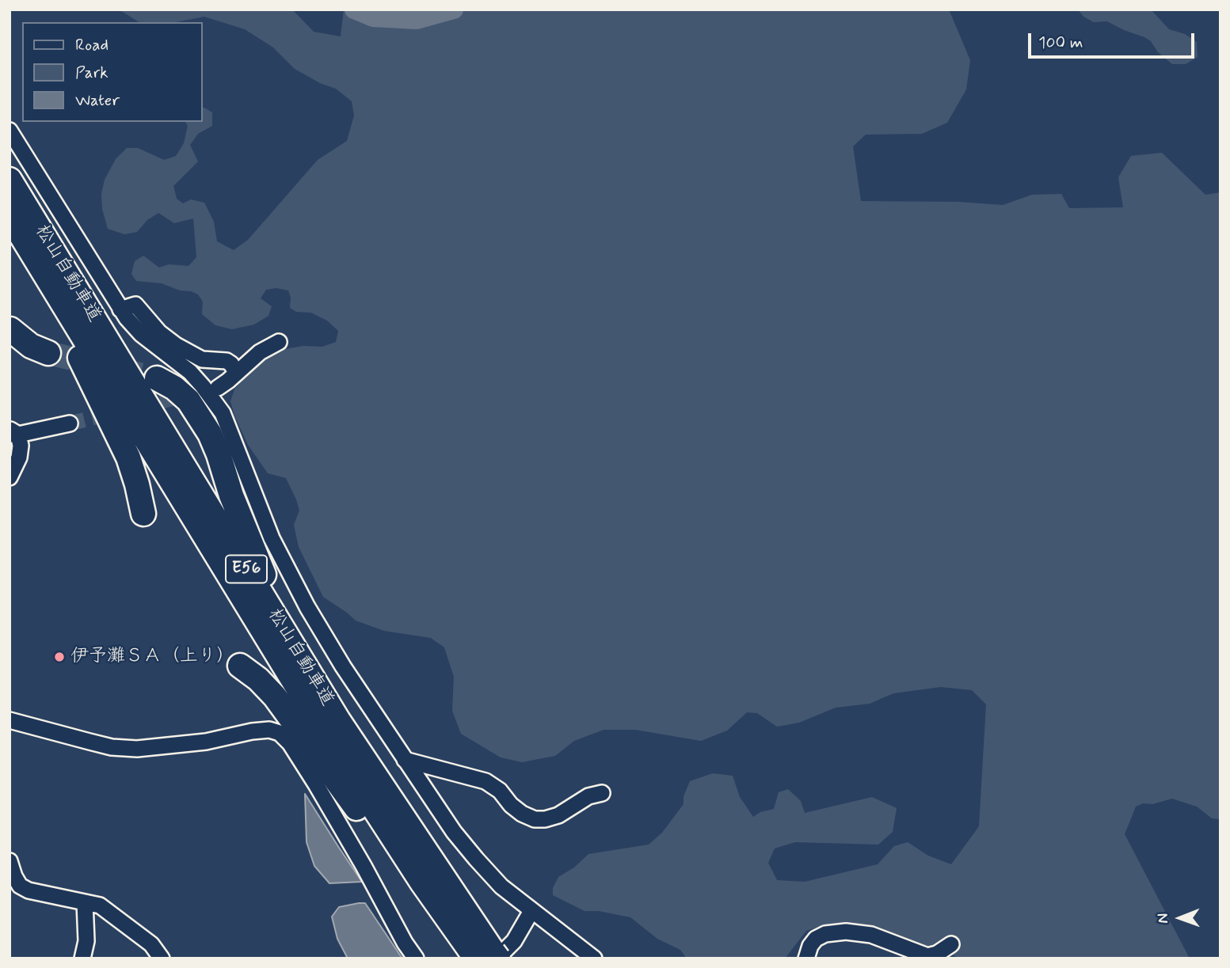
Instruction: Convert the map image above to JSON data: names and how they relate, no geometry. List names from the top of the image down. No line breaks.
{"streets":{"highway":["松山自動車道","E56"]},"places":["伊予灘ＳＡ（上り）"],"legend":["Road","Park","Water"],"scale_bar":"100 m","north":"left"}
